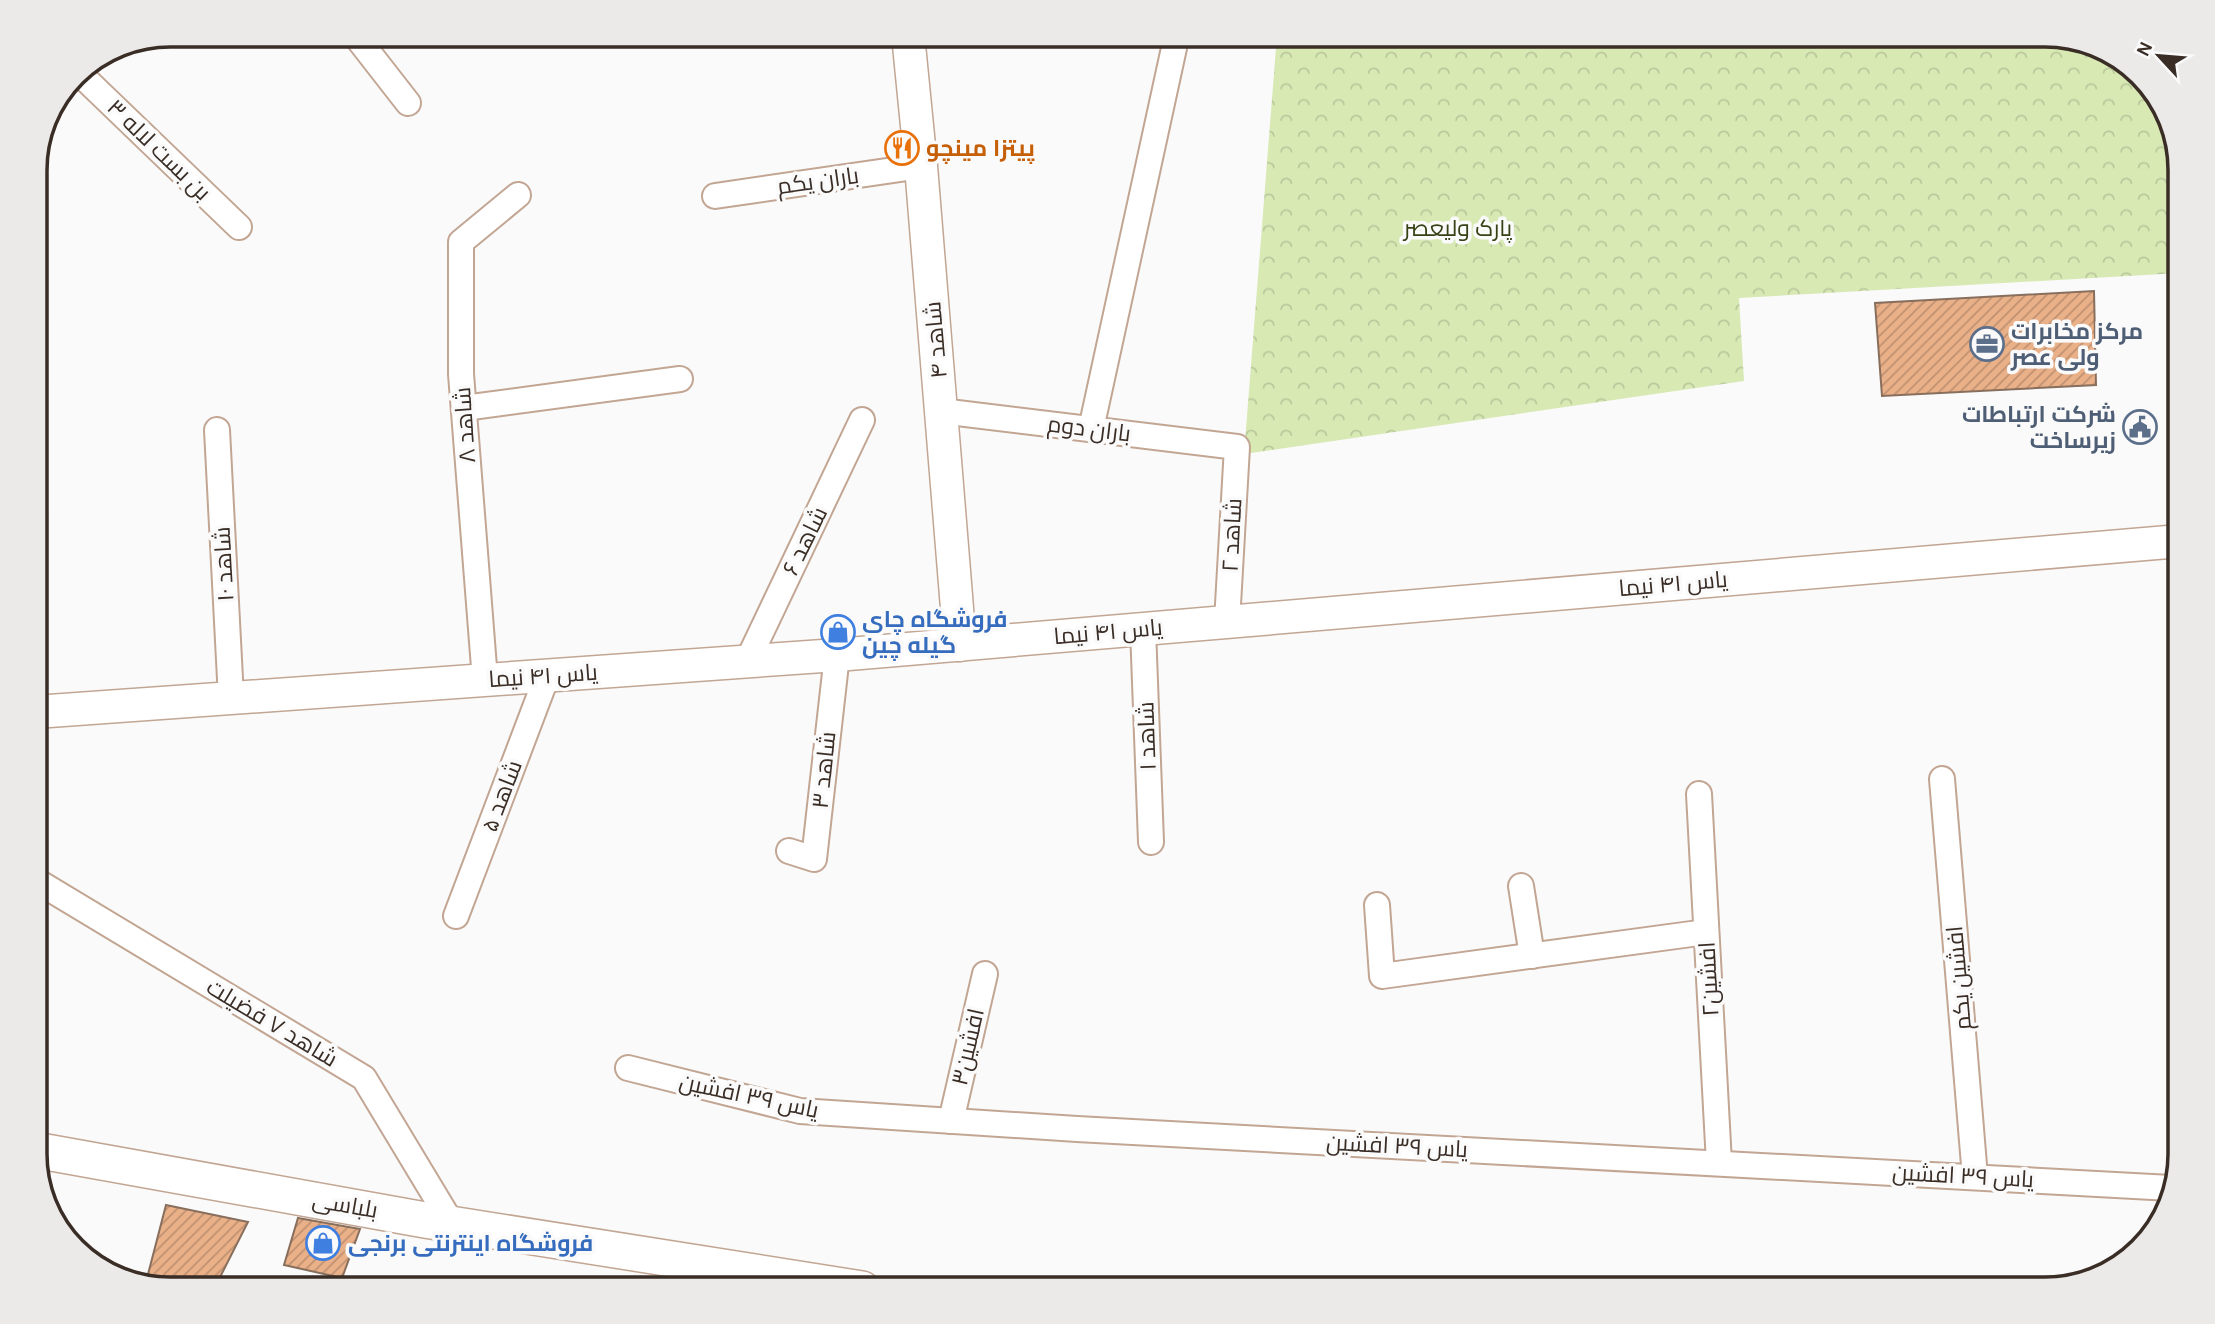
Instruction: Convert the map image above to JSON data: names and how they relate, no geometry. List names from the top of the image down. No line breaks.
{"streets":{"main road":["بلباسی"],"street":["بن بست لاله ۳","باران یکم","شاهد ۴","شاهد ۸","باران دوم","شاهد ۲","شاهد ۶","شاهد ۱۰","یاس ۴۱ نیما","شاهد ۱","شاهد ۳","شاهد ۵","افشین یکم","افشین۲","شاهد ۷ فضیلت","افشین۳","یاس ۳۹ افشین"]},"crossings":[["باران یکم","شاهد ۴"],["شاهد ۴","باران دوم"],["شاهد ۴","یاس ۴۱ نیما"],["شاهد ۸","یاس ۴۱ نیما"],["باران دوم","شاهد ۲"],["شاهد ۲","یاس ۴۱ نیما"],["شاهد ۶","یاس ۴۱ نیما"],["شاهد ۱۰","یاس ۴۱ نیما"],["یاس ۴۱ نیما","شاهد ۱"],["یاس ۴۱ نیما","شاهد ۳"],["یاس ۴۱ نیما","شاهد ۵"],["افشین یکم","یاس ۳۹ افشین"],["افشین۲","یاس ۳۹ افشین"],["شاهد ۷ فضیلت","بلباسی"],["افشین۳","یاس ۳۹ افشین"]],"parks":["پارک ولیعصر"],"places":{"restaurant":["پیتزا مینچو"],"office":["مرکز مخابرات ولی عصر"],"public building":["شرکت ارتباطات زیرساخت"],"shop":["فروشگاه چای گیله‌ چین","فروشگاه اینترنتی برنجی"]},"north":"top left"}
